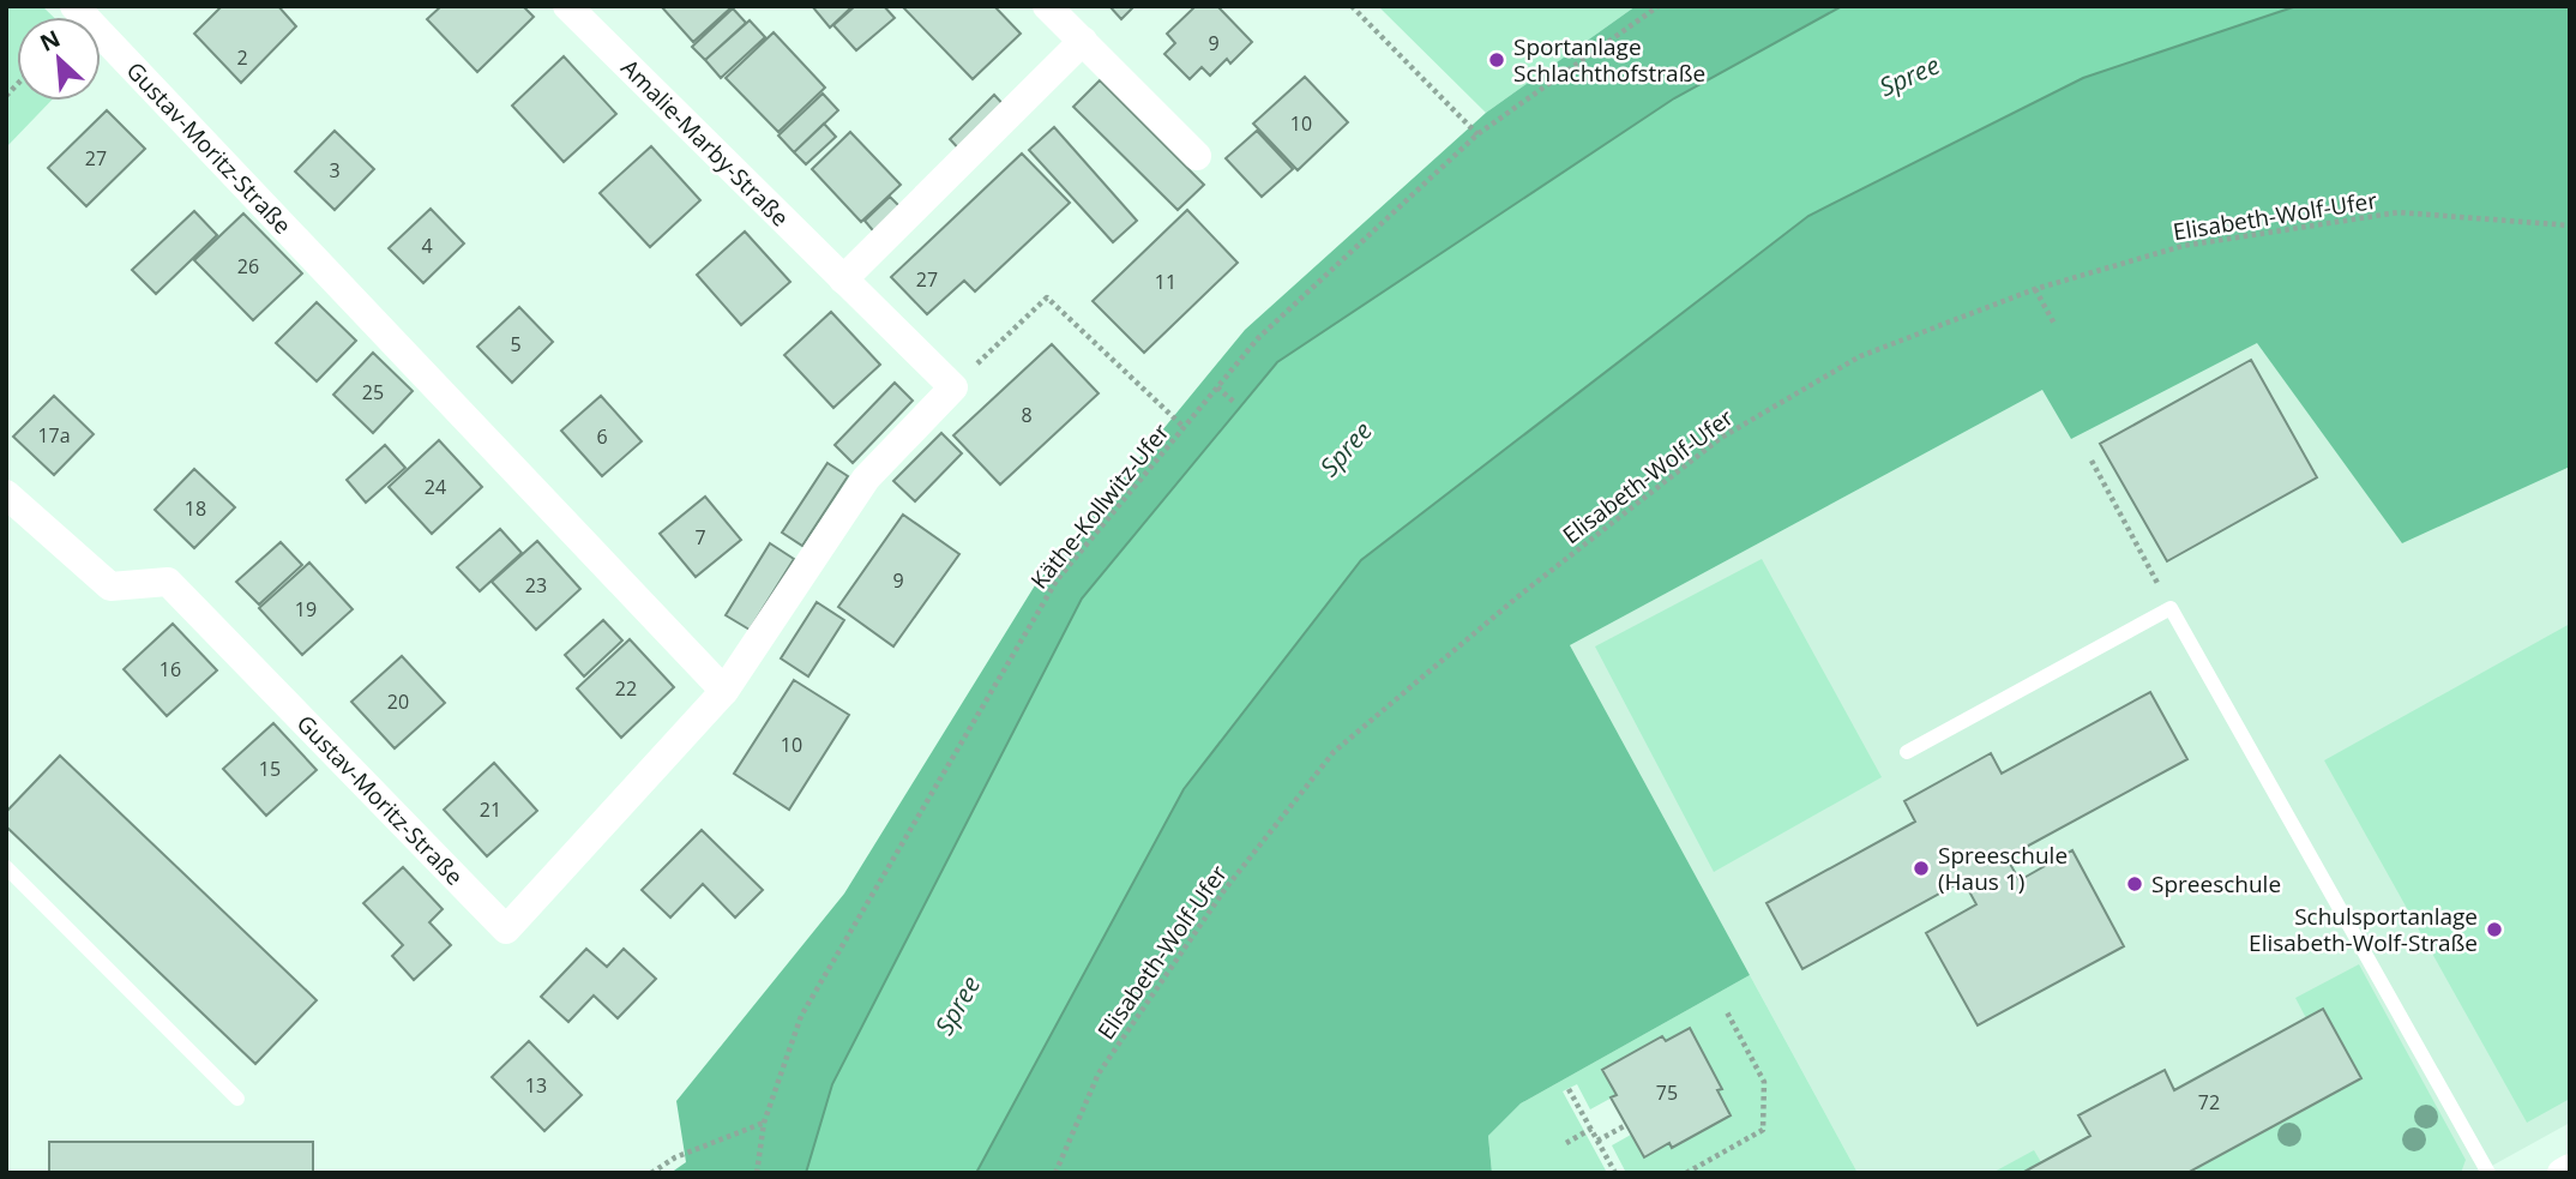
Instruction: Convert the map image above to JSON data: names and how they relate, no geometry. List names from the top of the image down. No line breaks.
{"streets":{"street":["Amalie-Marby-Straße","Gustav-Moritz-Straße"],"path":["Elisabeth-Wolf-Ufer","Käthe-Kollwitz-Ufer"]},"crossings":[["Amalie-Marby-Straße","Gustav-Moritz-Straße"]],"water":["Spree"],"places":["Sportanlage Schlachthofstraße","Spreeschule (Haus 1)","Spreeschule","Schulsportanlage Elisabeth-Wolf-Straße"],"house_numbers":["9","2","10","27","3","4","26","27","11","5","25","8","17a","6","24","18","7","9","23","19","16","22","20","10","15","21","13","75","72"],"north":"top left"}
